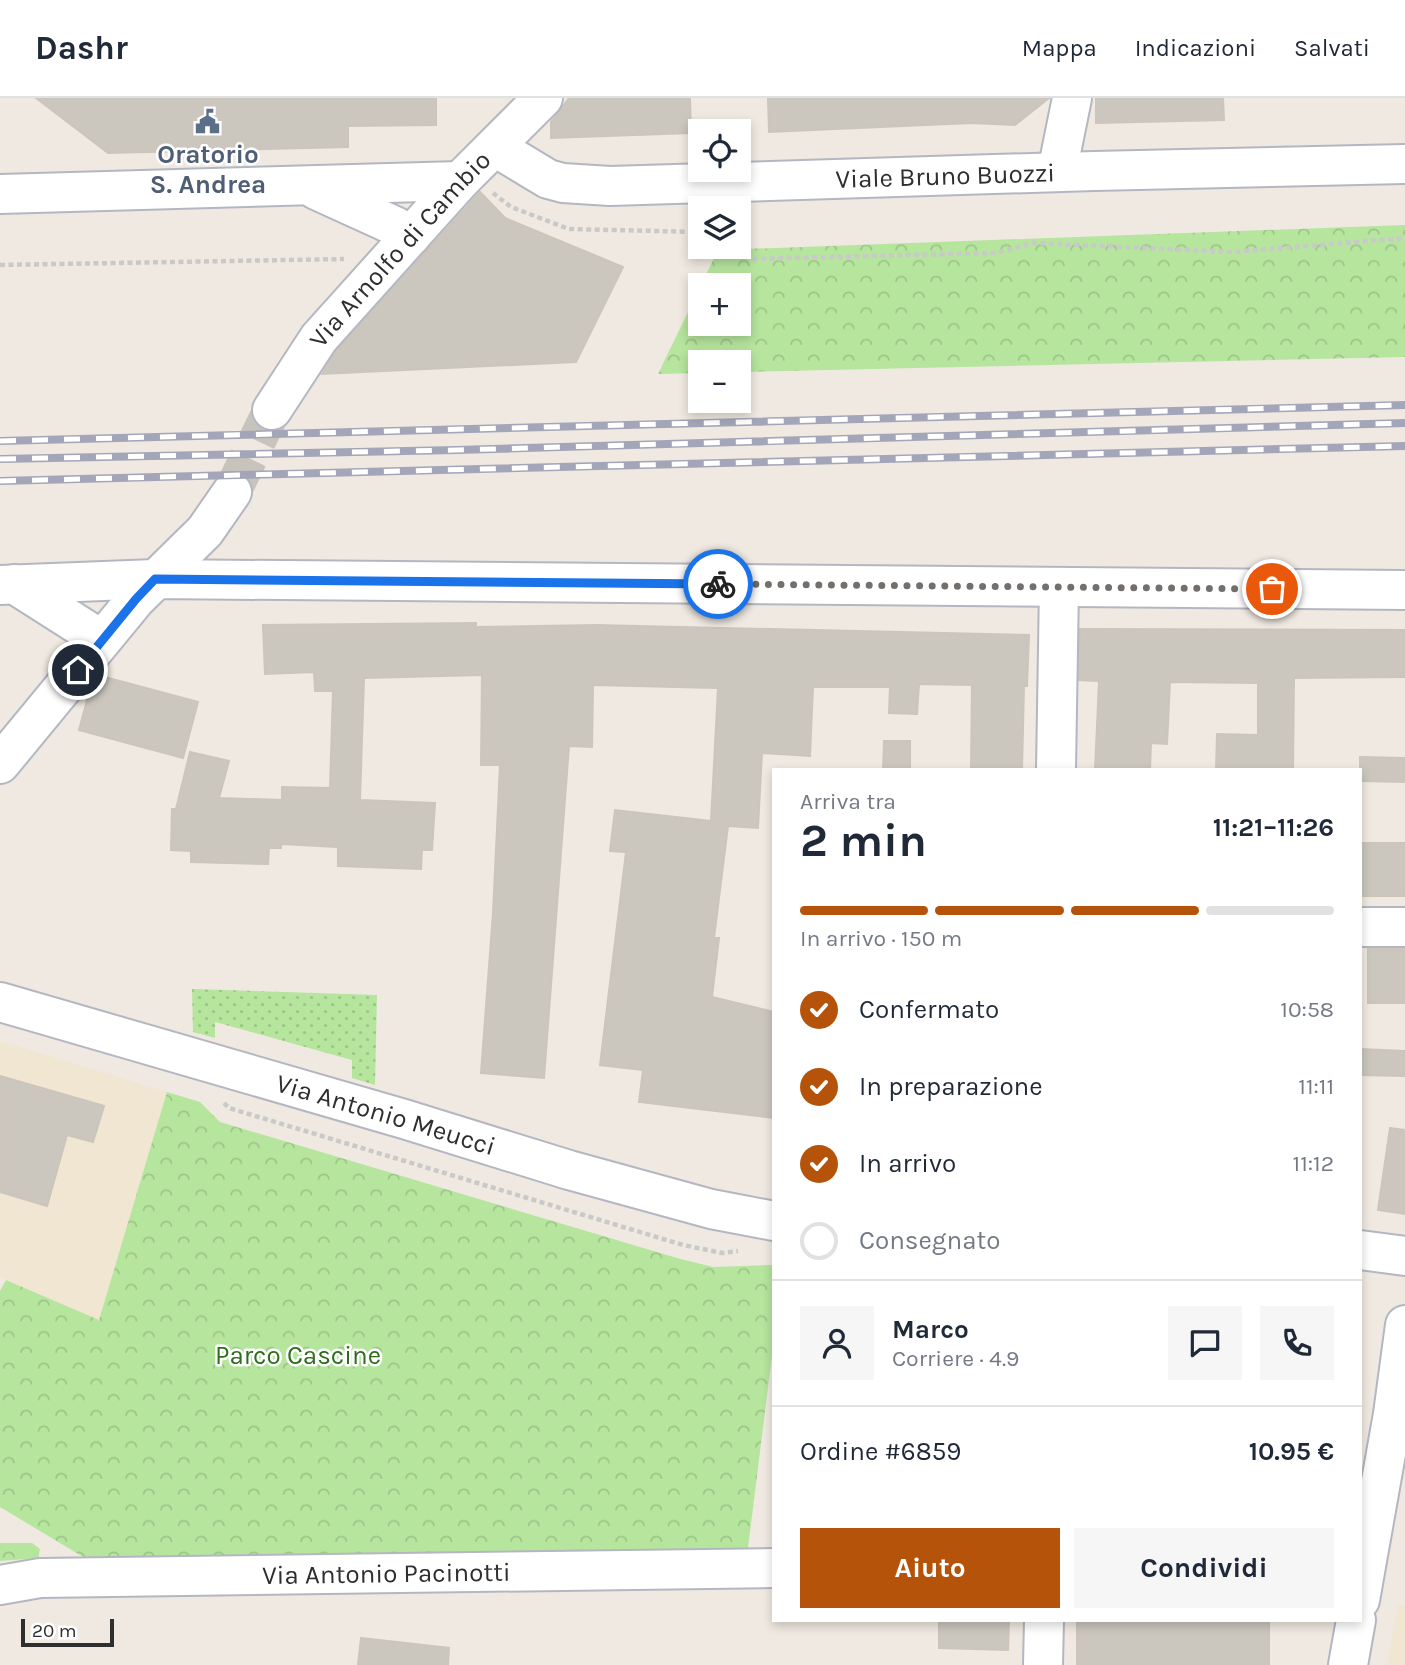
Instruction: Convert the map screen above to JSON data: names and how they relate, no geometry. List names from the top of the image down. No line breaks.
{"streets":{"street":["Viale Bruno Buozzi","Via Arnolfo di Cambio","Via Antonio Meucci","Via Antonio Pacinotti"]},"crossings":[["Viale Bruno Buozzi","Via Arnolfo di Cambio"]],"parks":["Parco Cascine"],"places":{"public building":["Oratorio S. Andrea"]},"scale_bar":"20 m","page":{"header":"Dashr","nav":["Mappa","Indicazioni","Salvati"],"map_buttons":["+","−"],"heading":["2 min","Arriva tra","11:21–11:26"],"panel":["Marco","Corriere · 4.9","Ordine #6859","10.95 €"],"bar":"In arrivo · 150 m","list":[["Confermato","10:58"],["In preparazione","11:11"],["In arrivo","11:12"],"Consegnato"],"buttons":["Aiuto","Condividi"],"scale":"20 m"}}
